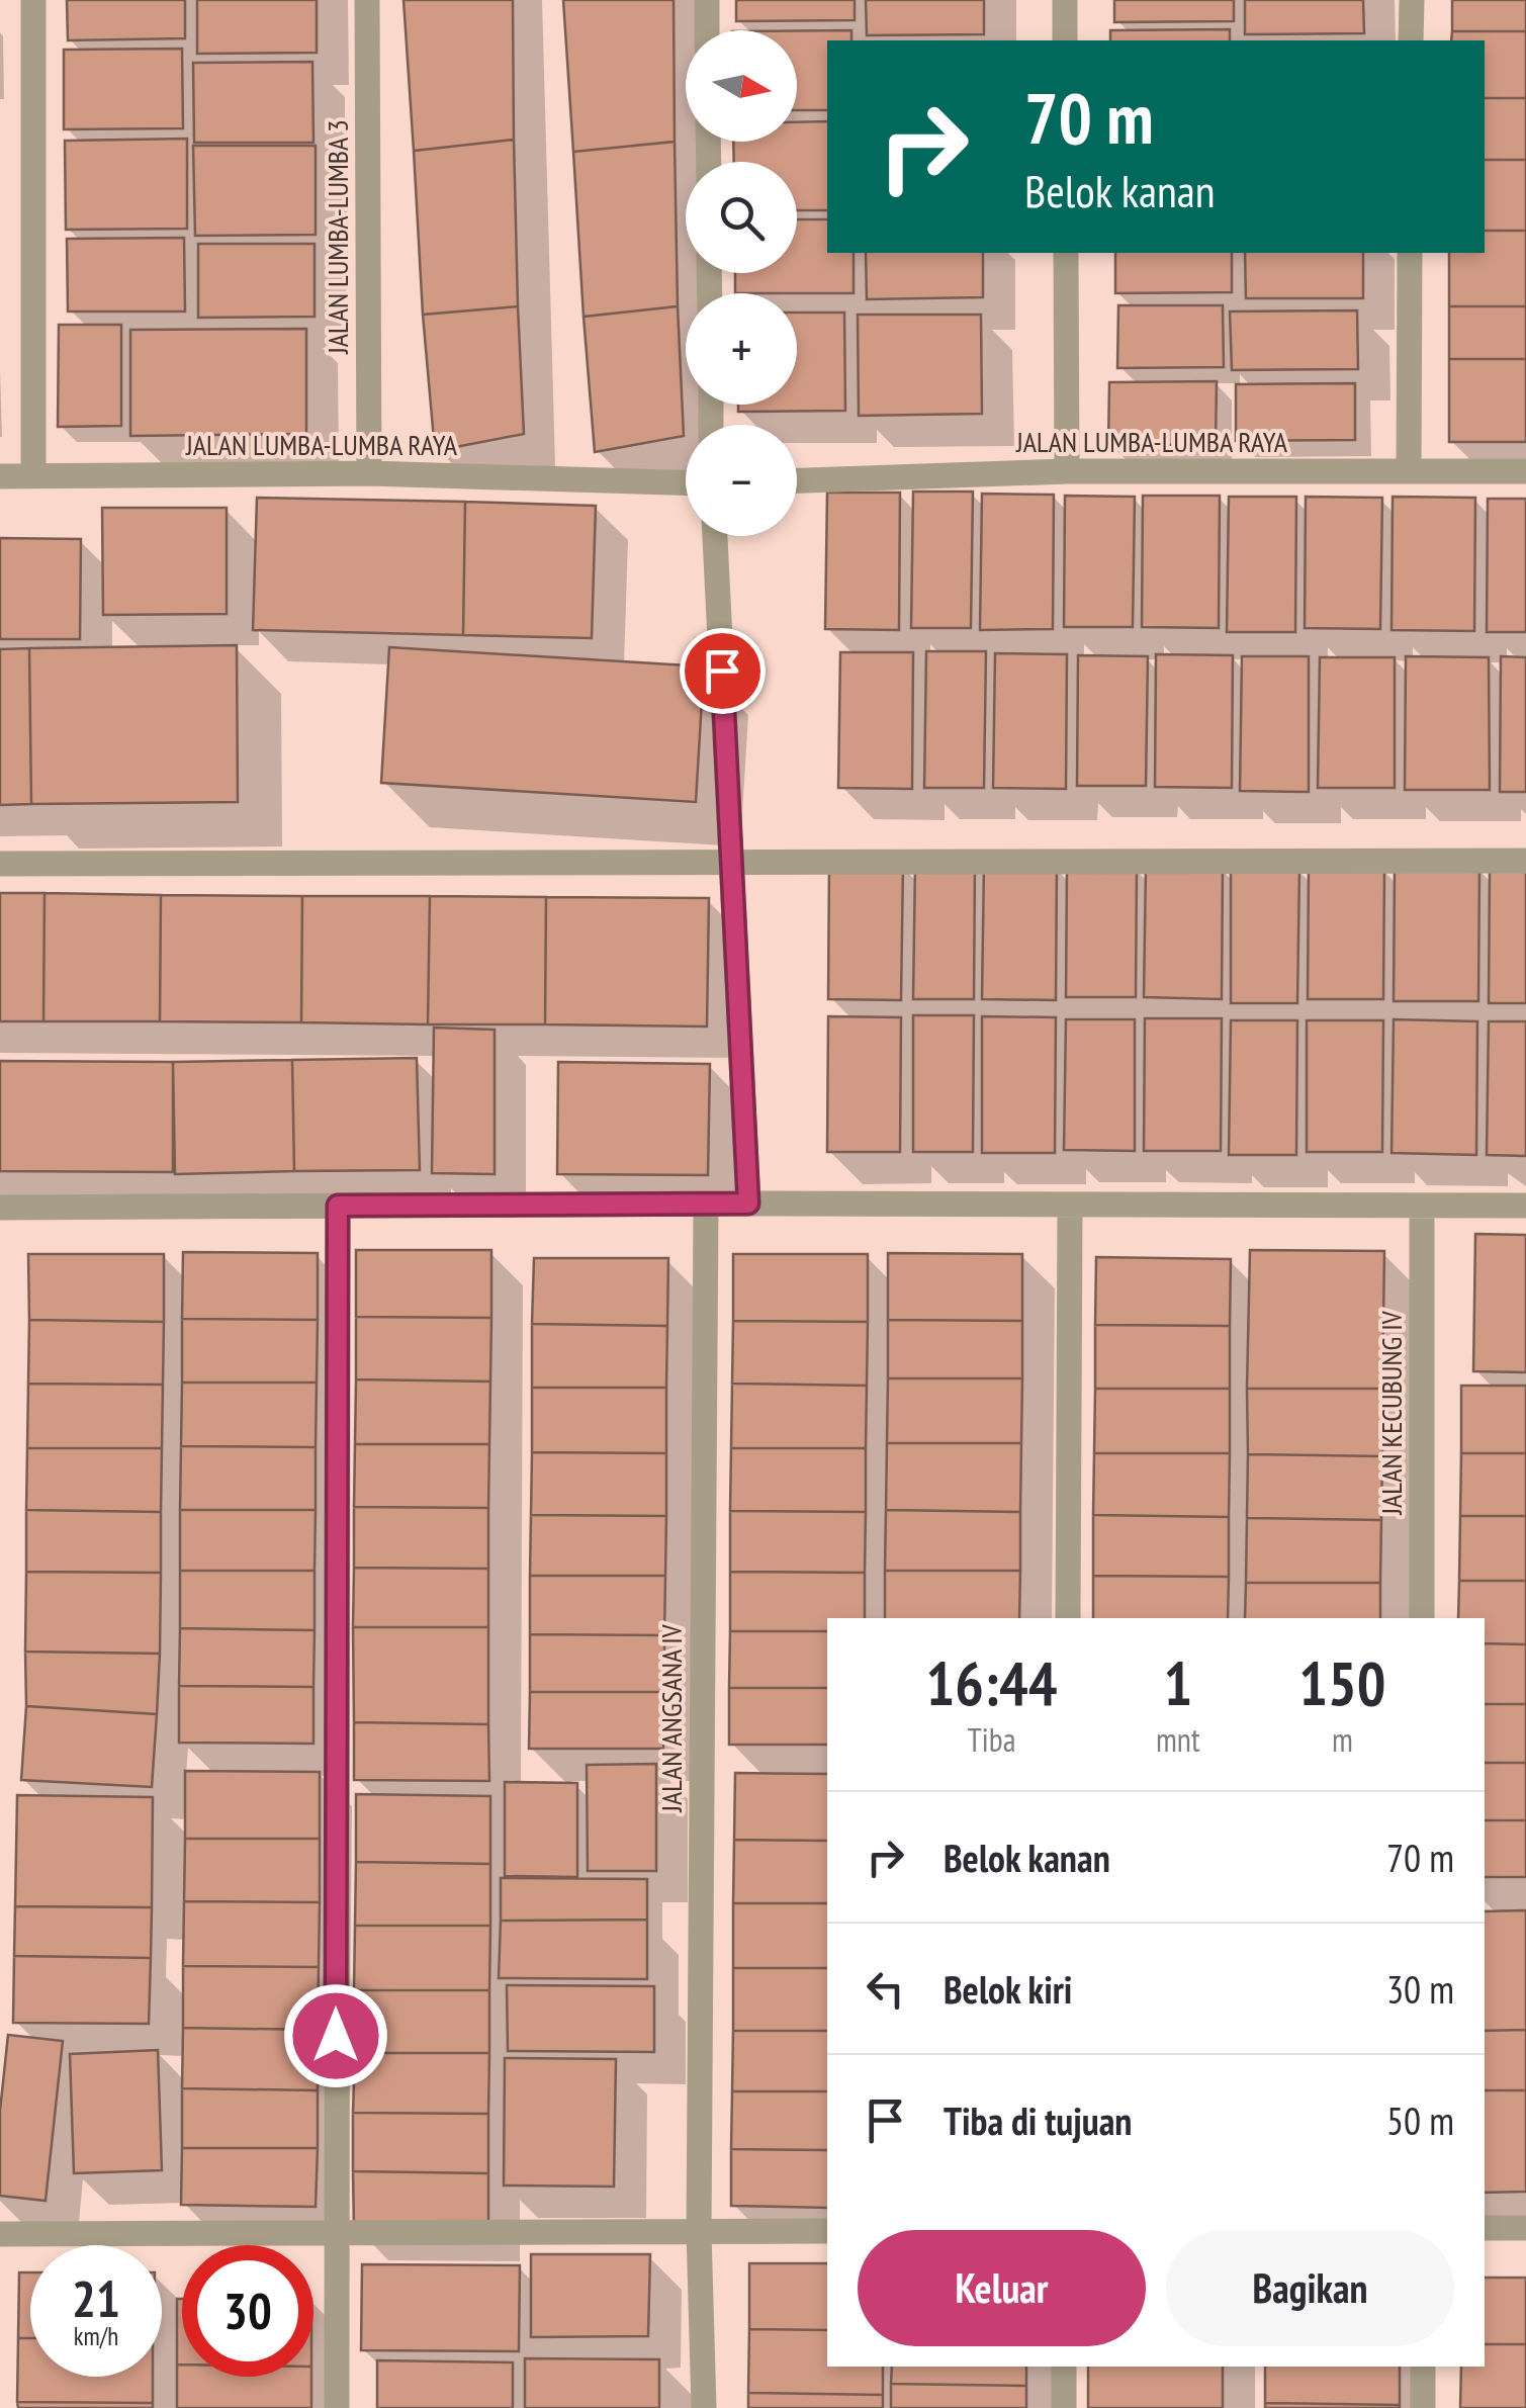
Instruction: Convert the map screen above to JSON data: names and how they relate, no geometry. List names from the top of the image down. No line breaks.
{"streets":{"street":["JALAN LUMBA-LUMBA 3","JALAN LUMBA-LUMBA RAYA","JALAN KECUBUNG IV","JALAN ANGSANA IV"]},"crossings":[["JALAN LUMBA-LUMBA 3","JALAN LUMBA-LUMBA RAYA"]],"north":"right","page":{"map_buttons":["+","−"],"turn":["70 m","Belok kanan"],"eta":["16:44","Tiba","1","mnt","150","m"],"list":[{"name":"Belok kanan","value":"70 m"},{"name":"Belok kiri","value":"30 m"},{"name":"Tiba di tujuan","value":"50 m"}],"buttons":["Keluar","Bagikan"],"speed":"21 km/h","limit":"30"}}
